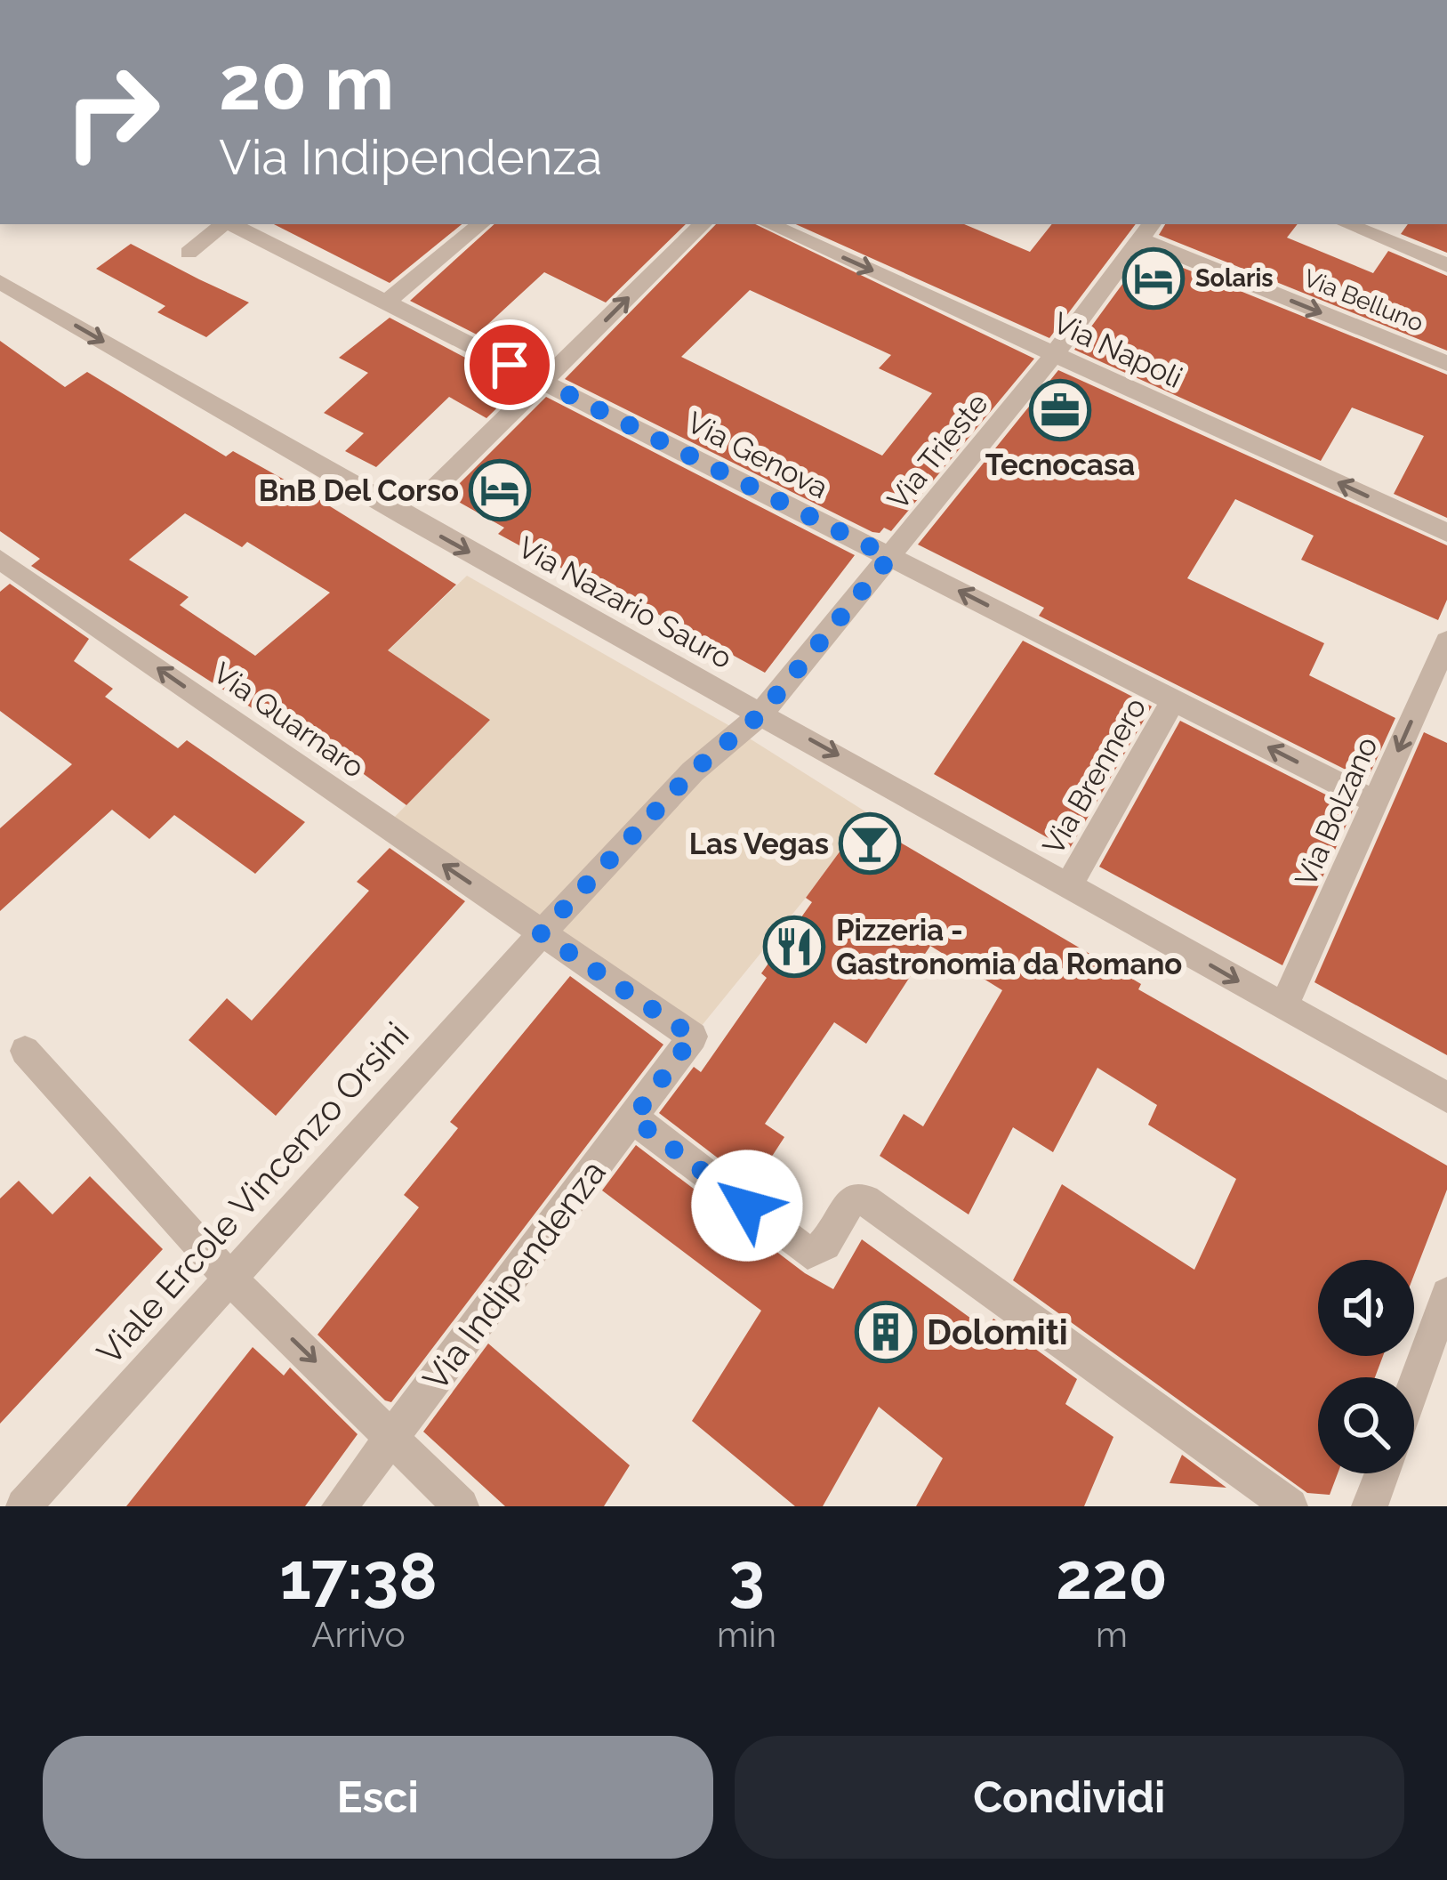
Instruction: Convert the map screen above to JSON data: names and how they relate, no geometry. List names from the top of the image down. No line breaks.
{"streets":{"street":["Via Belluno","Via Napoli","Via Trieste","Via Genova","Via Nazario Sauro","Via Quarnaro","Via Brennero","Via Bolzano","Viale Ercole Vincenzo Orsini","Via Indipendenza"]},"crossings":[["Via Belluno","Via Trieste"],["Via Napoli","Via Trieste"],["Via Trieste","Via Genova"],["Via Trieste","Via Nazario Sauro"],["Via Trieste","Viale Ercole Vincenzo Orsini"],["Via Genova","Via Brennero"],["Via Genova","Via Bolzano"],["Via Nazario Sauro","Via Brennero"],["Via Nazario Sauro","Via Bolzano"],["Via Quarnaro","Viale Ercole Vincenzo Orsini"],["Via Quarnaro","Via Indipendenza"],["Viale Ercole Vincenzo Orsini","Via Indipendenza"]],"one_way":["Via Belluno","Via Genova","Via Nazario Sauro","Via Quarnaro","Via Bolzano"],"places":{"hotel":["Solaris","BnB Del Corso"],"office":["Tecnocasa"],"bar":["Las Vegas"],"restaurant":["Pizzeria - Gastronomia da Romano"],"building":["Dolomiti"]},"page":{"turn":["20 m","Via Indipendenza"],"eta":["17:38","Arrivo","3","min","220","m"],"buttons":["Esci","Condividi"]}}
